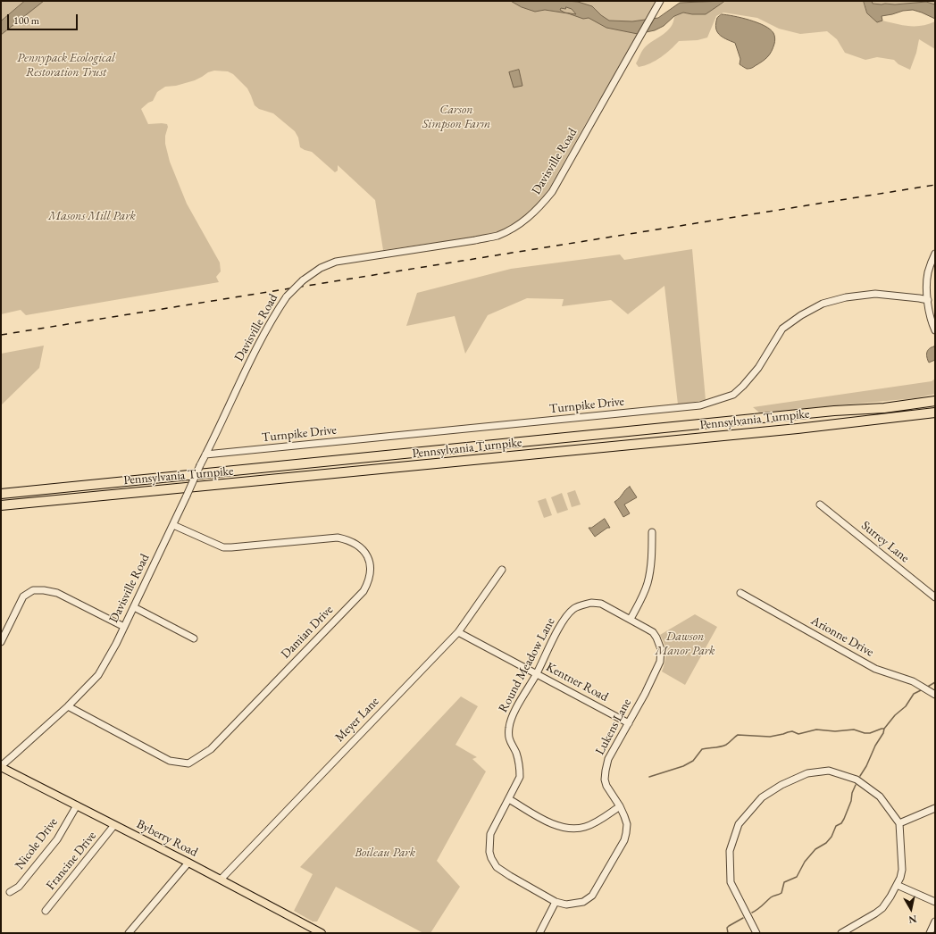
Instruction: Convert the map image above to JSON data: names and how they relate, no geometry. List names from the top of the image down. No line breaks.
{"streets":{"highway":["Pennsylvania Turnpike"],"main road":["Byberry Road"],"street":["Davisville Road","Turnpike Drive","Surrey Lane","Damian Drive","Arionne Drive","Round Meadow Lane","Kentner Road","Meyer Lane","Lukens Lane","Nicole Drive","Francine Drive"]},"crossings":[["Davisville Road","Turnpike Drive"],["Davisville Road","Damian Drive"],["Davisville Road","Byberry Road"],["Round Meadow Lane","Kentner Road"],["Round Meadow Lane","Lukens Lane"],["Kentner Road","Meyer Lane"],["Kentner Road","Lukens Lane"],["Meyer Lane","Byberry Road"],["Byberry Road","Nicole Drive"],["Byberry Road","Francine Drive"]],"parks":["Pennypack Ecological Restoration Trust","Carson Simpson Farm","Masons Mill Park","Dawson Manor Park","Boileau Park"],"scale_bar":"100 m","north":"bottom"}
